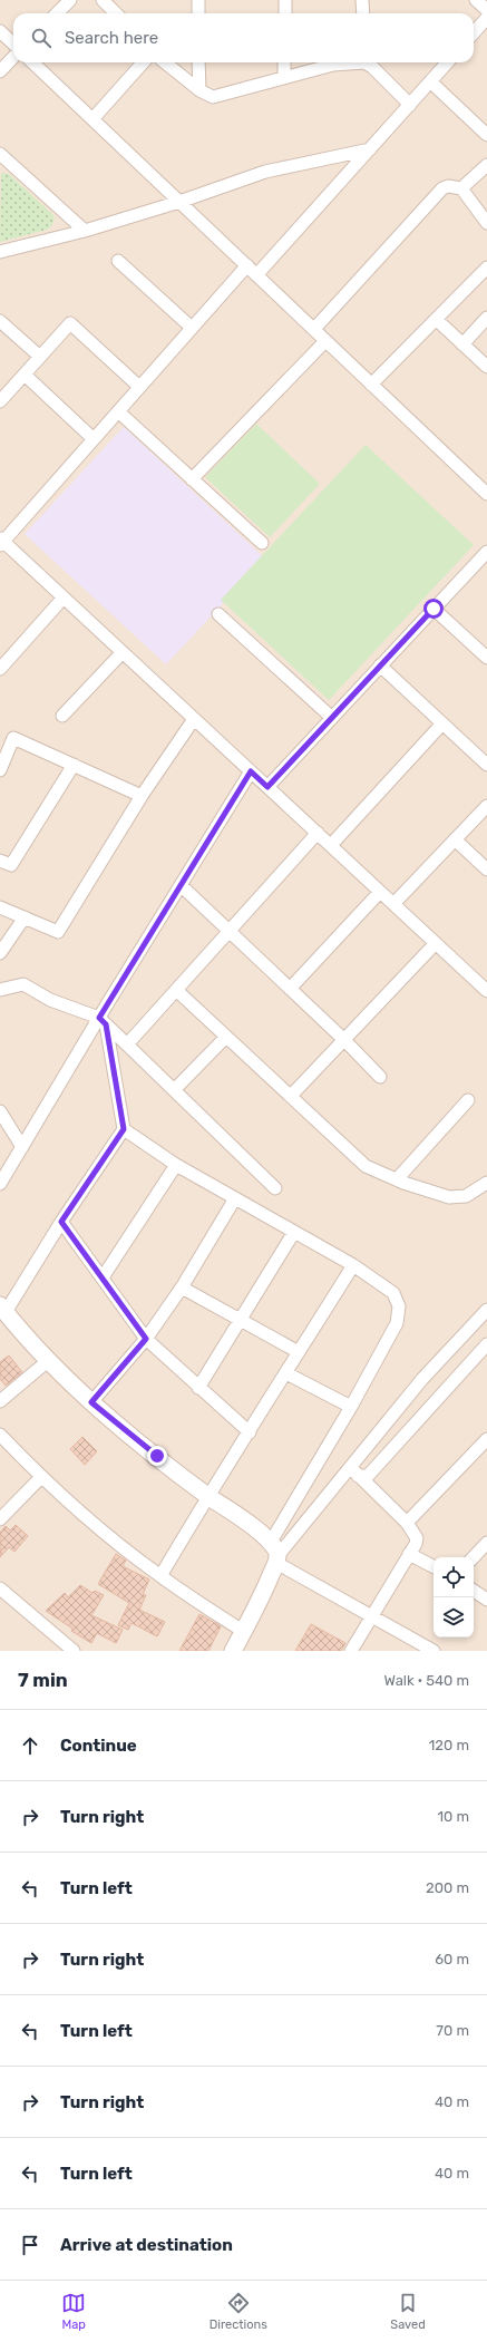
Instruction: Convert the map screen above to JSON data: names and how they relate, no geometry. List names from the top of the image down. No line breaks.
{"page":{"search":"Search here","heading":["7 min","Walk · 540 m"],"list":[["Continue","120 m"],["Turn right","10 m"],["Turn left","200 m"],["Turn right","60 m"],["Turn left","70 m"],["Turn right","40 m"],["Turn left","40 m"],"Arrive at destination"],"nav":["Map","Directions","Saved"]}}
